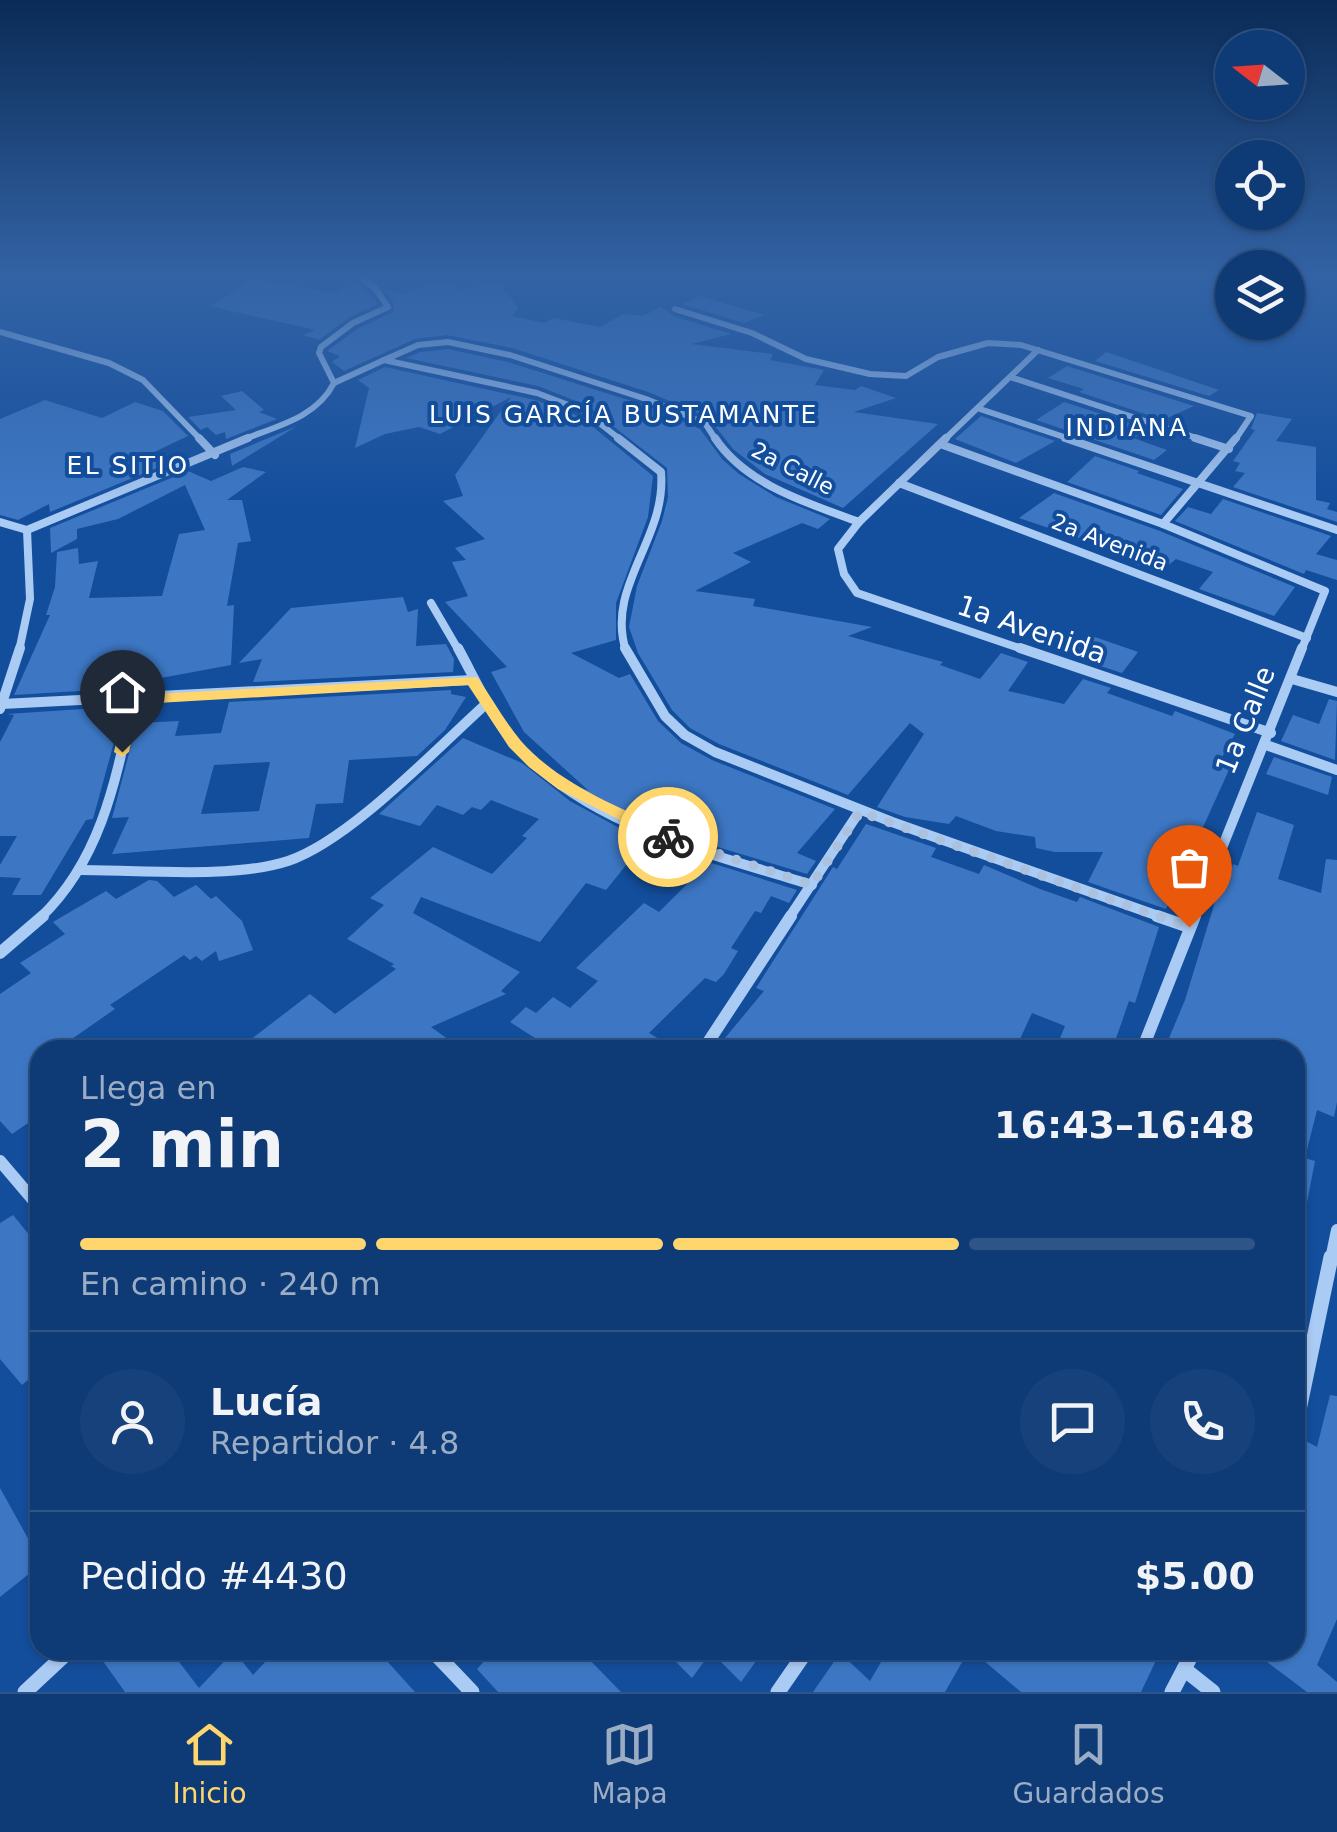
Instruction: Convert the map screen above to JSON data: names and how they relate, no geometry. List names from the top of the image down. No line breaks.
{"streets":{"street":["2a Calle","2a Avenida","1a Avenida","1a Calle"]},"crossings":[["2a Calle","1a Avenida"],["2a Avenida","1a Calle"],["1a Avenida","1a Calle"]],"districts":["LUIS GARCÍA BUSTAMANTE","INDIANA","EL SITIO"],"north":"left","page":{"heading":["2 min","Llega en","16:43–16:48"],"panel":["Lucía","Repartidor · 4.8","Pedido #4430","$5.00"],"bar":"En camino · 240 m","tabs":["Inicio","Mapa","Guardados"]}}
